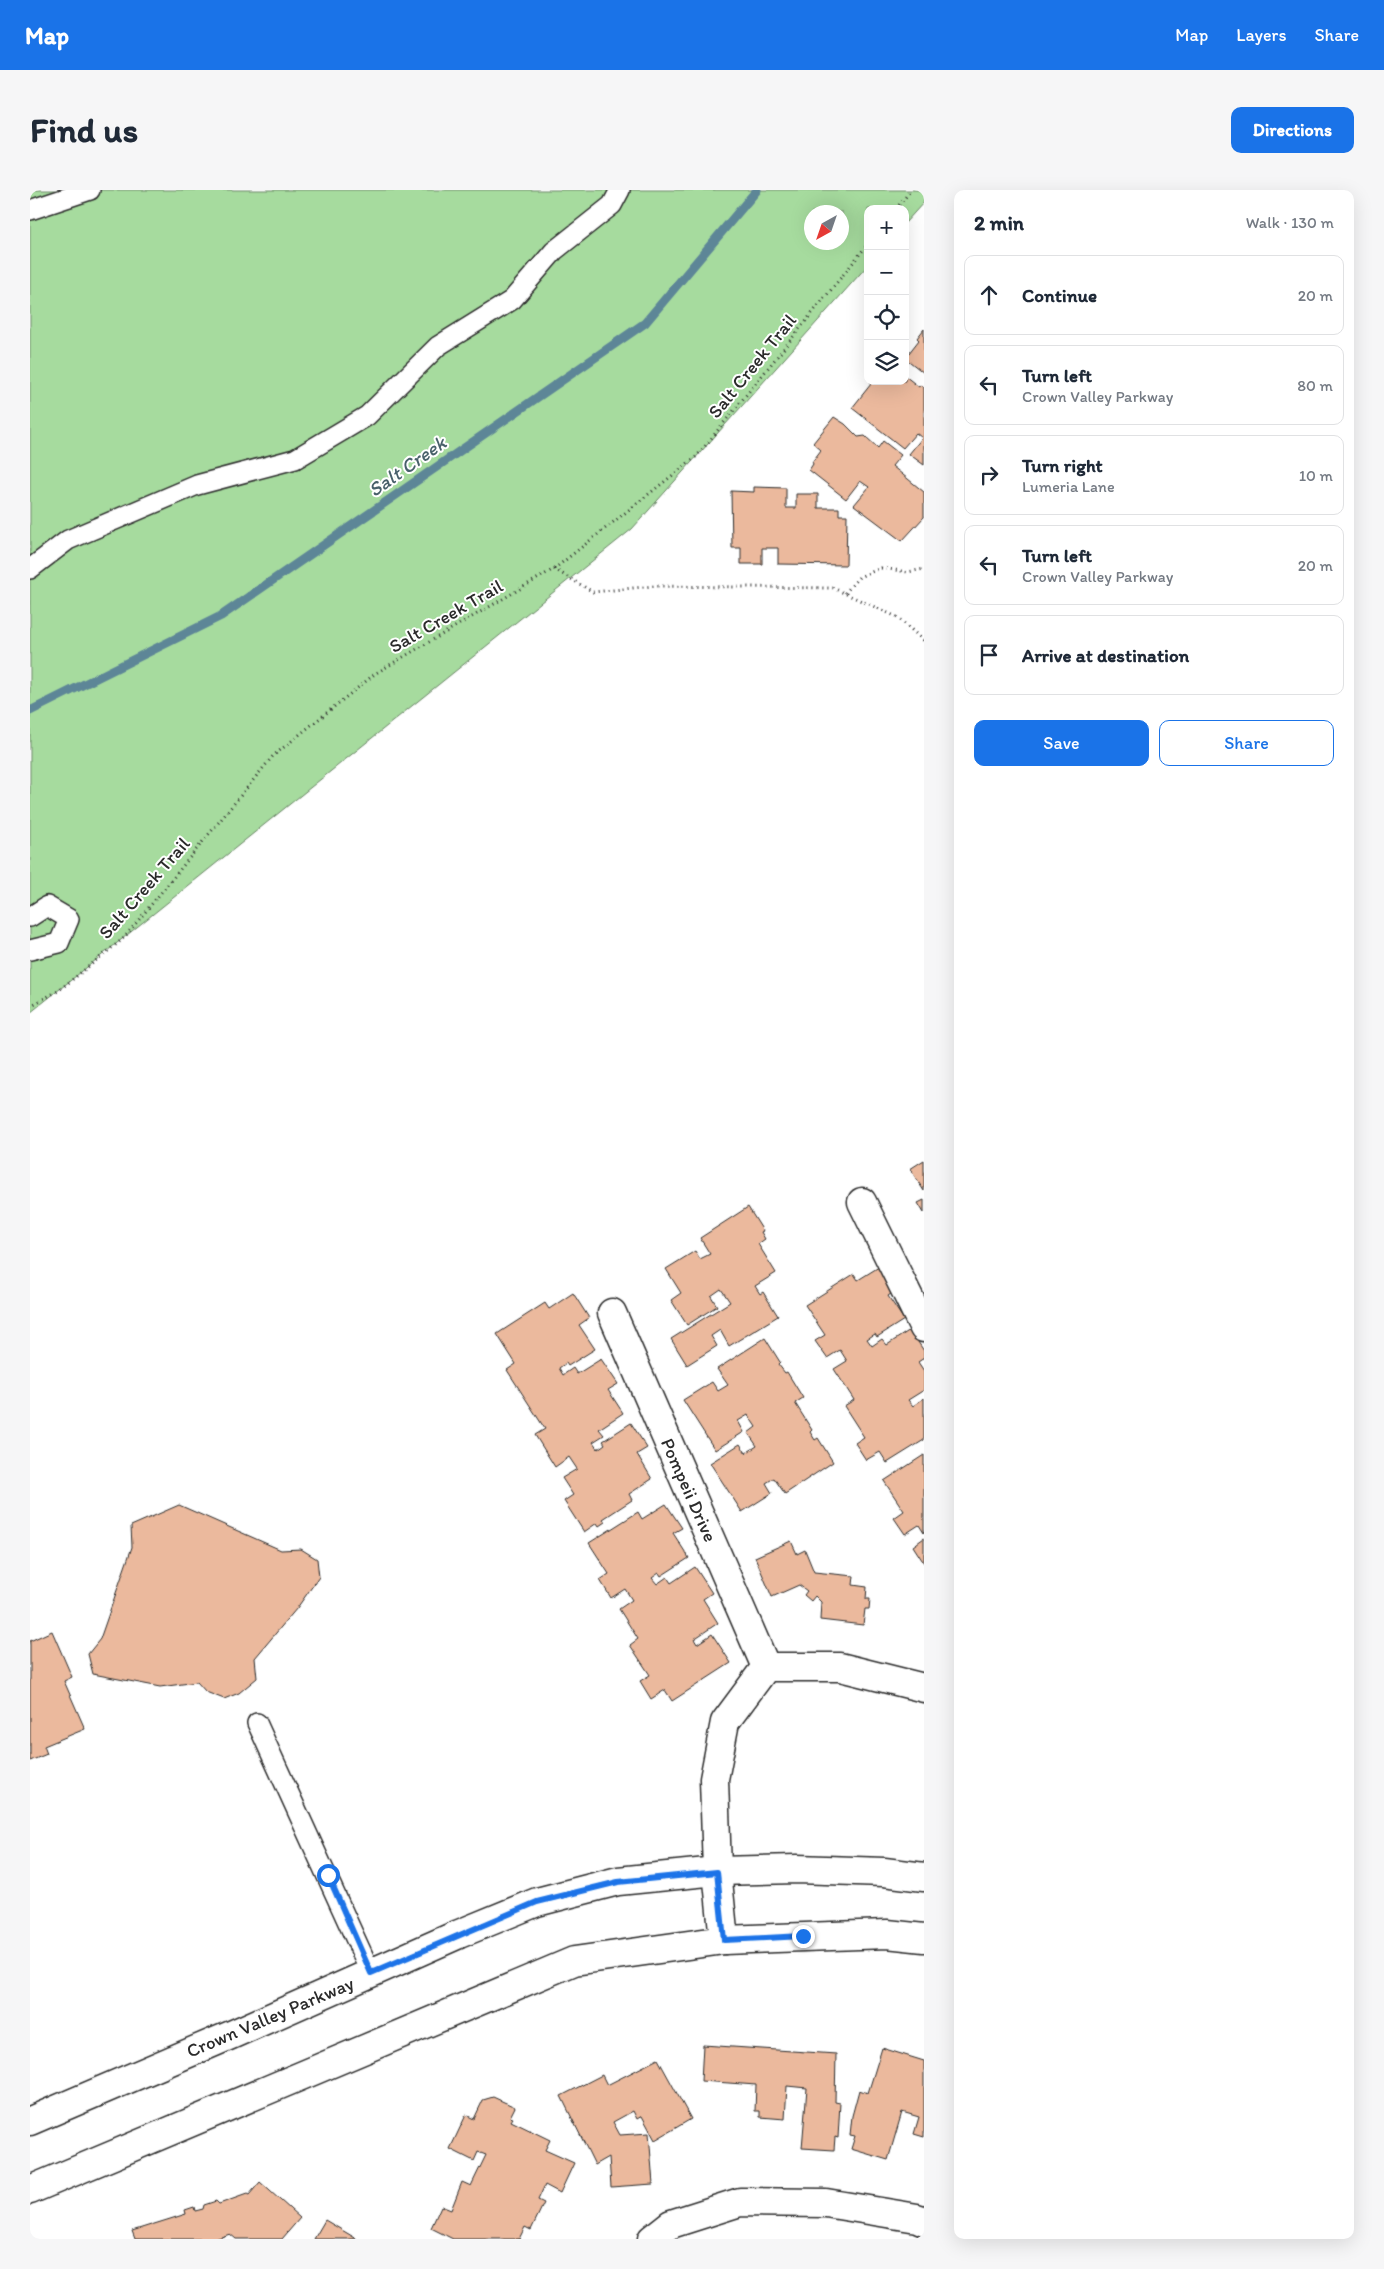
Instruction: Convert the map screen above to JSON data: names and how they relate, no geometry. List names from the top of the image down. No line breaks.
{"streets":{"main road":["Pompeii Drive","Crown Valley Parkway"],"path":["Salt Creek Trail"]},"water":["Salt Creek"],"north":"bottom left","page":{"header":"Map","nav":["Map","Layers","Share"],"buttons":["Directions",["Save","Share"]],"title":"Find us","heading":["2 min","Walk · 130 m"],"map_buttons":["+","−"],"list":[["Continue","20 m"],["Turn left","Crown Valley Parkway","80 m"],["Turn right","Lumeria Lane","10 m"],["Turn left","Crown Valley Parkway","20 m"],"Arrive at destination"]}}
